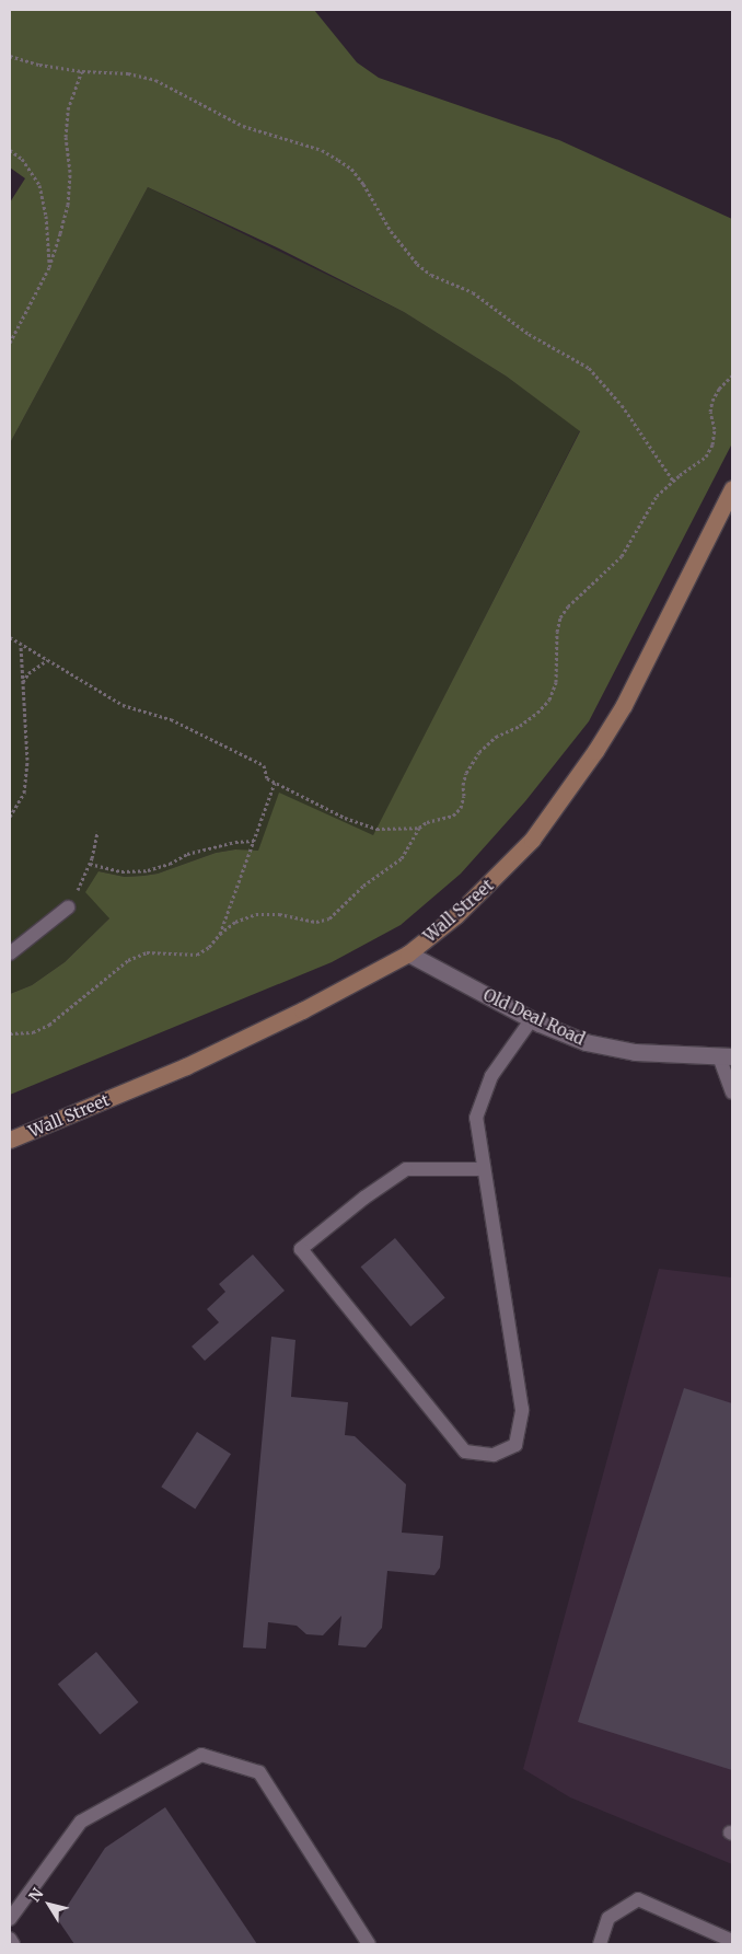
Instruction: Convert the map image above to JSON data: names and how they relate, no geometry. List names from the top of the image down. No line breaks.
{"streets":{"street":["Wall Street","Old Deal Road"]},"crossings":[["Wall Street","Old Deal Road"]],"north":"top left"}
